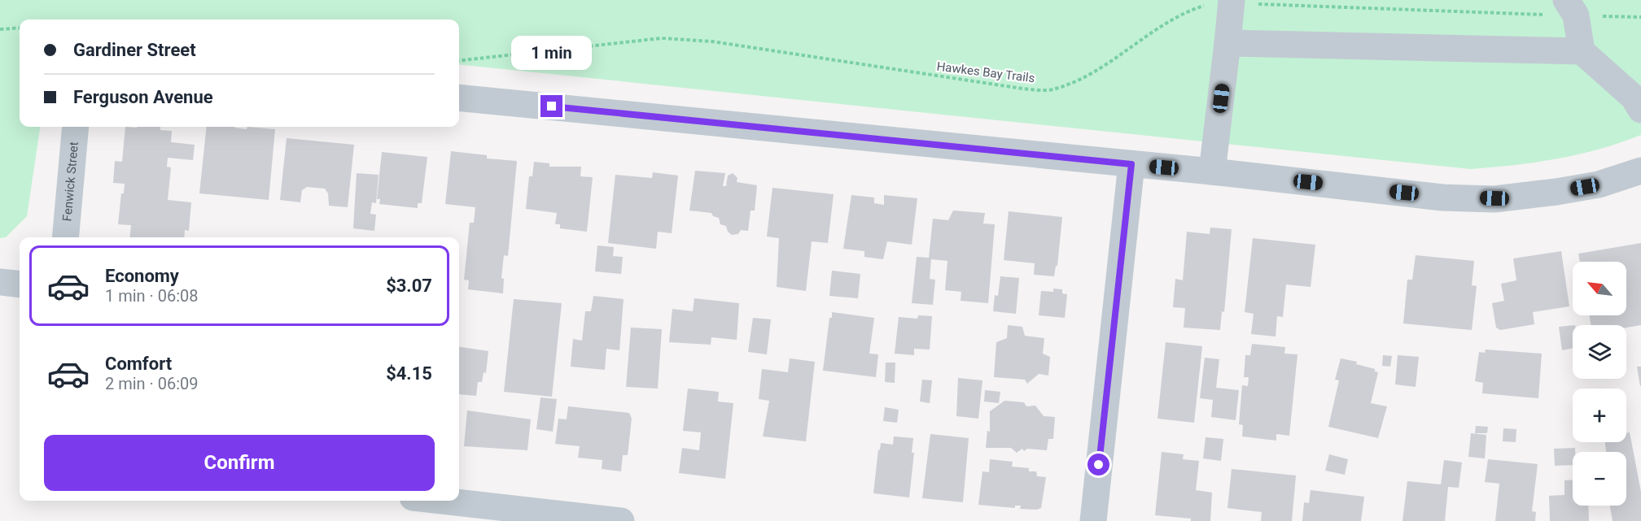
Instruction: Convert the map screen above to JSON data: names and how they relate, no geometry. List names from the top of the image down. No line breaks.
{"streets":{"street":["Fenwick Street"],"path":["Hawkes Bay Trails"]},"north":"top left","page":{"banner":["Gardiner Street","Ferguson Avenue"],"bubble":"1 min","list":[{"name":"Economy","note":"1 min · 06:08","value":"$3.07"},{"name":"Comfort","note":"2 min · 06:09","value":"$4.15"}],"map_buttons":["+","−"],"buttons":"Confirm"}}
